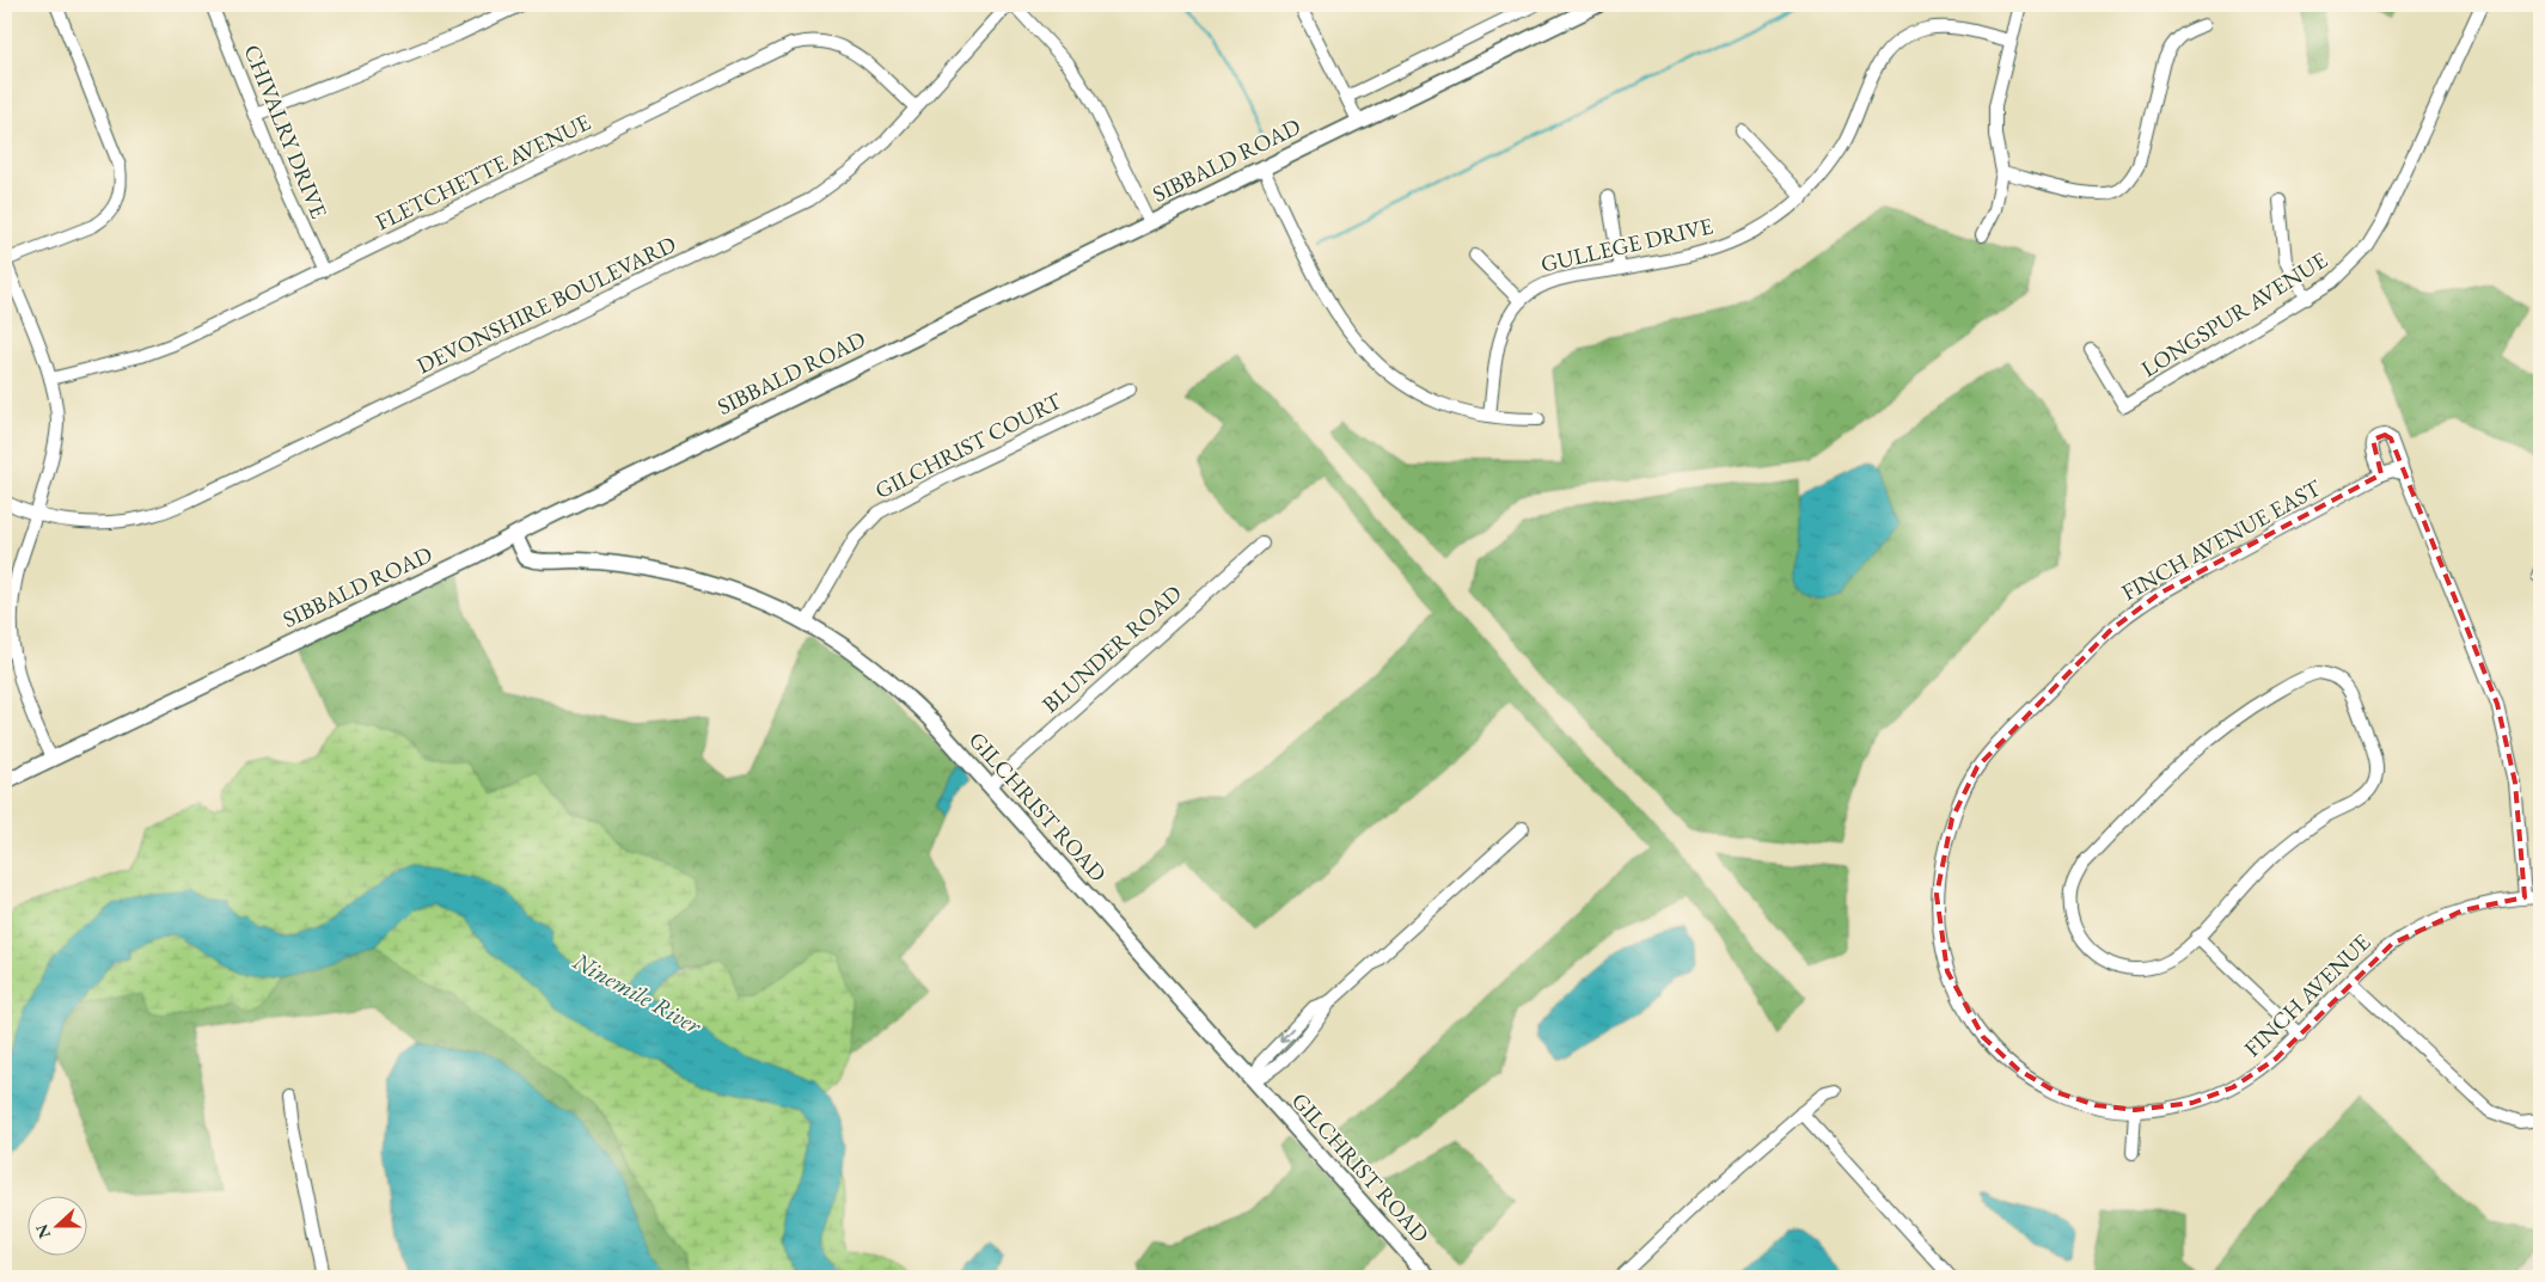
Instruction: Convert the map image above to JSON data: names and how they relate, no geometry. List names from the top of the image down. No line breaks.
{"streets":{"street":["CHIVALRY DRIVE","SIBBALD ROAD","FLETCHETTE AVENUE","GULLEGE DRIVE","DEVONSHIRE BOULEVARD","LONGSPUR AVENUE","GILCHRIST COURT","FINCH AVENUE EAST","BLUNDER ROAD","GILCHRIST ROAD","FINCH AVENUE"]},"crossings":[["CHIVALRY DRIVE","FLETCHETTE AVENUE"],["SIBBALD ROAD","GILCHRIST ROAD"],["FLETCHETTE AVENUE","DEVONSHIRE BOULEVARD"],["GILCHRIST COURT","GILCHRIST ROAD"],["FINCH AVENUE EAST","FINCH AVENUE"],["BLUNDER ROAD","GILCHRIST ROAD"]],"water":["Ninemile River"],"north":"left"}
